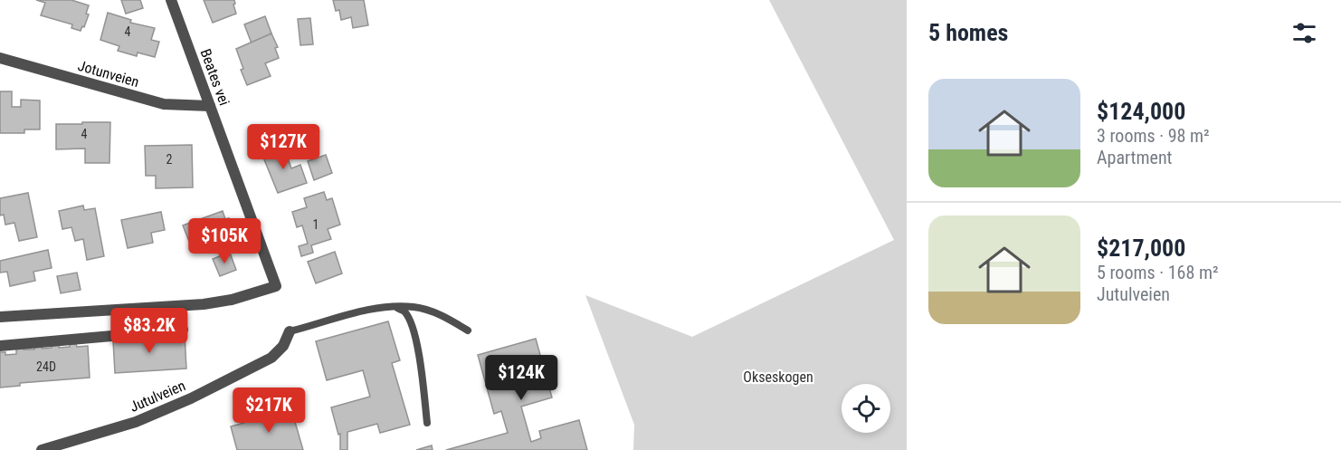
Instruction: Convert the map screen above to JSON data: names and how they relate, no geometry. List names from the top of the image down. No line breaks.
{"streets":{"street":["Jotunveien","Beates vei","Jutulveien"]},"crossings":[["Jotunveien","Beates vei"]],"parks":["Okseskogen"],"house_numbers":["4","4","2","1","24D"],"page":{"heading":"5 homes","list":[{"name":"$124,000","note":"3 rooms · 98 m² · Apartment"},{"name":"$217,000","note":"5 rooms · 168 m² · Jutulveien"}],"price":["$127K","$105K","$83.2K","$124K","$217K"]}}
